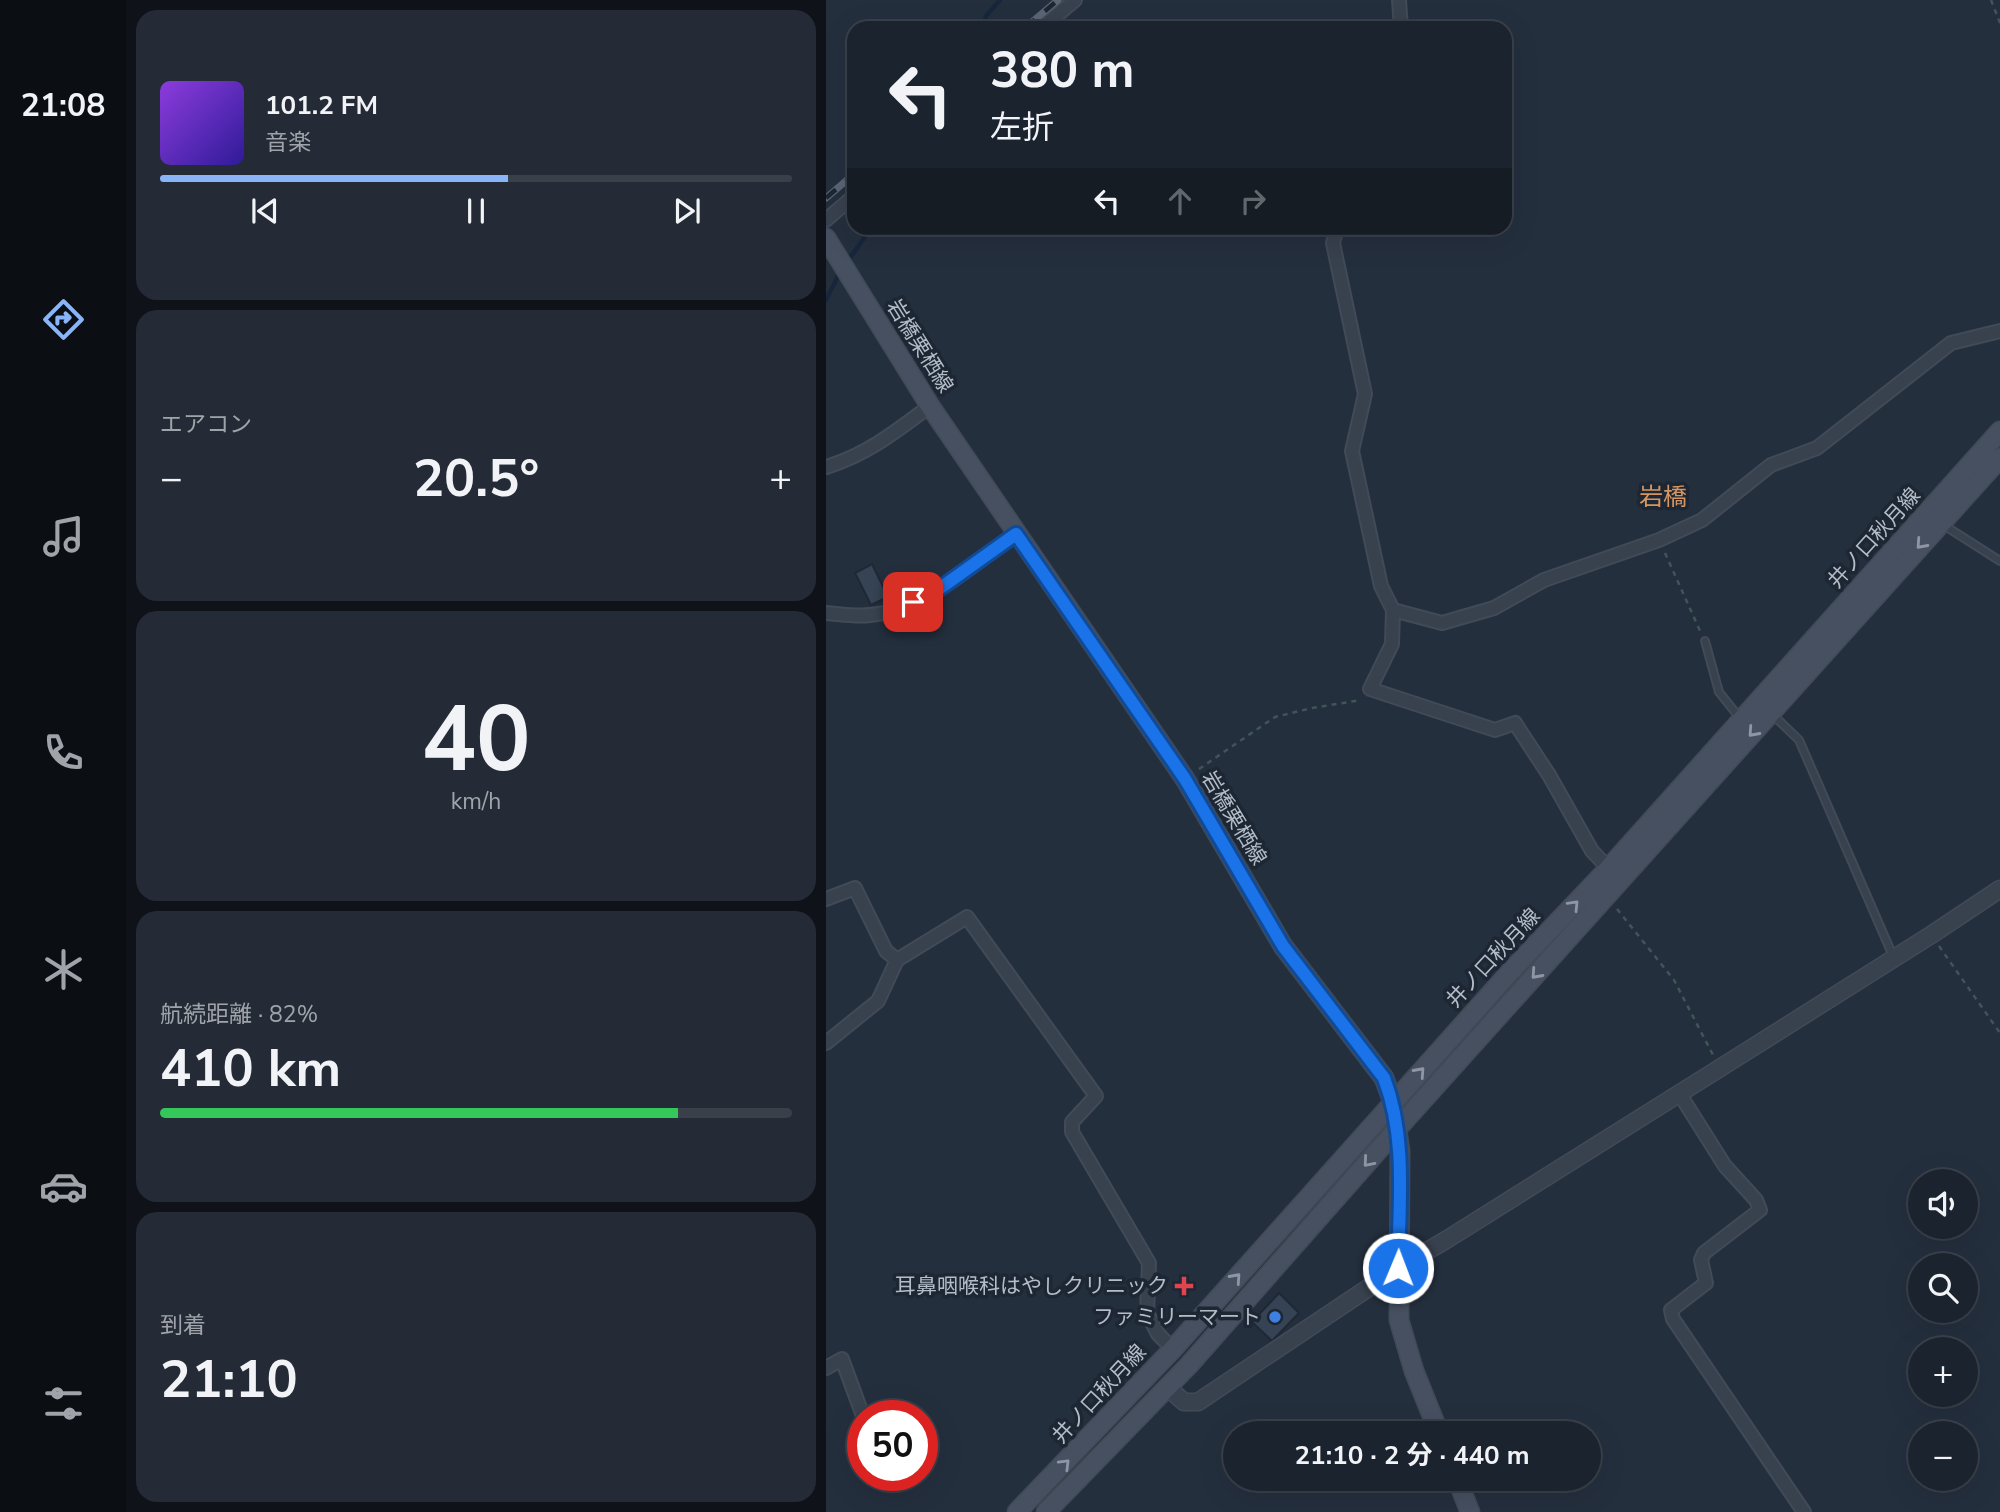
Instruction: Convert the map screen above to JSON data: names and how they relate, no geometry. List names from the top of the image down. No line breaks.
{"streets":{"main road":["岩橋栗栖線","井ノ口秋月線"]},"crossings":[["岩橋栗栖線","井ノ口秋月線"]],"districts":["岩橋"],"places":{"health":["耳鼻咽喉科はやしクリニック"],"other":["ファミリーマート"]},"page":{"tabs":"21:08","turn":["380 m","左折"],"song":["101.2 FM","音楽"],"tile":["エアコン",["40","km/h"],["航続距離 · 82%","410 km"],["到着","21:10"]],"heat":["−","20.5°","+"],"map_buttons":["+","−"],"limit":"50","trip":"21:10 · 2 分 · 440 m"}}
